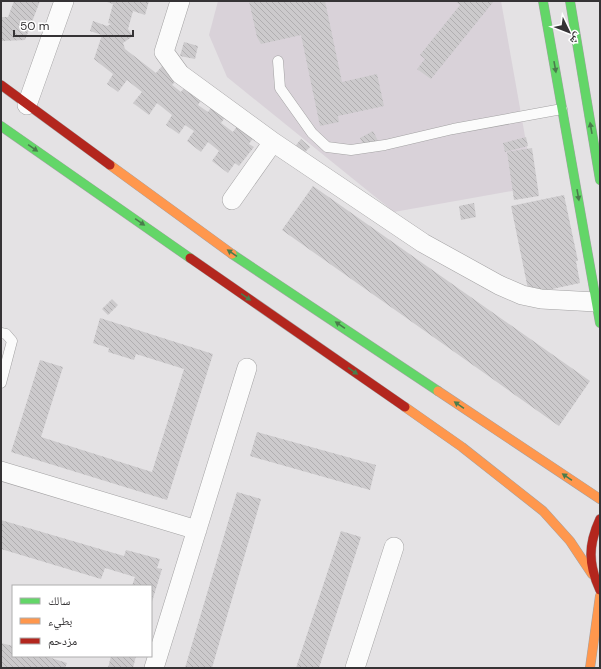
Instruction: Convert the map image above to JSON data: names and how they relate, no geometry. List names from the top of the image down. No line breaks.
{"legend":["سالك","بطيء","مزدحم"],"scale_bar":"50 m","north":"bottom right"}
